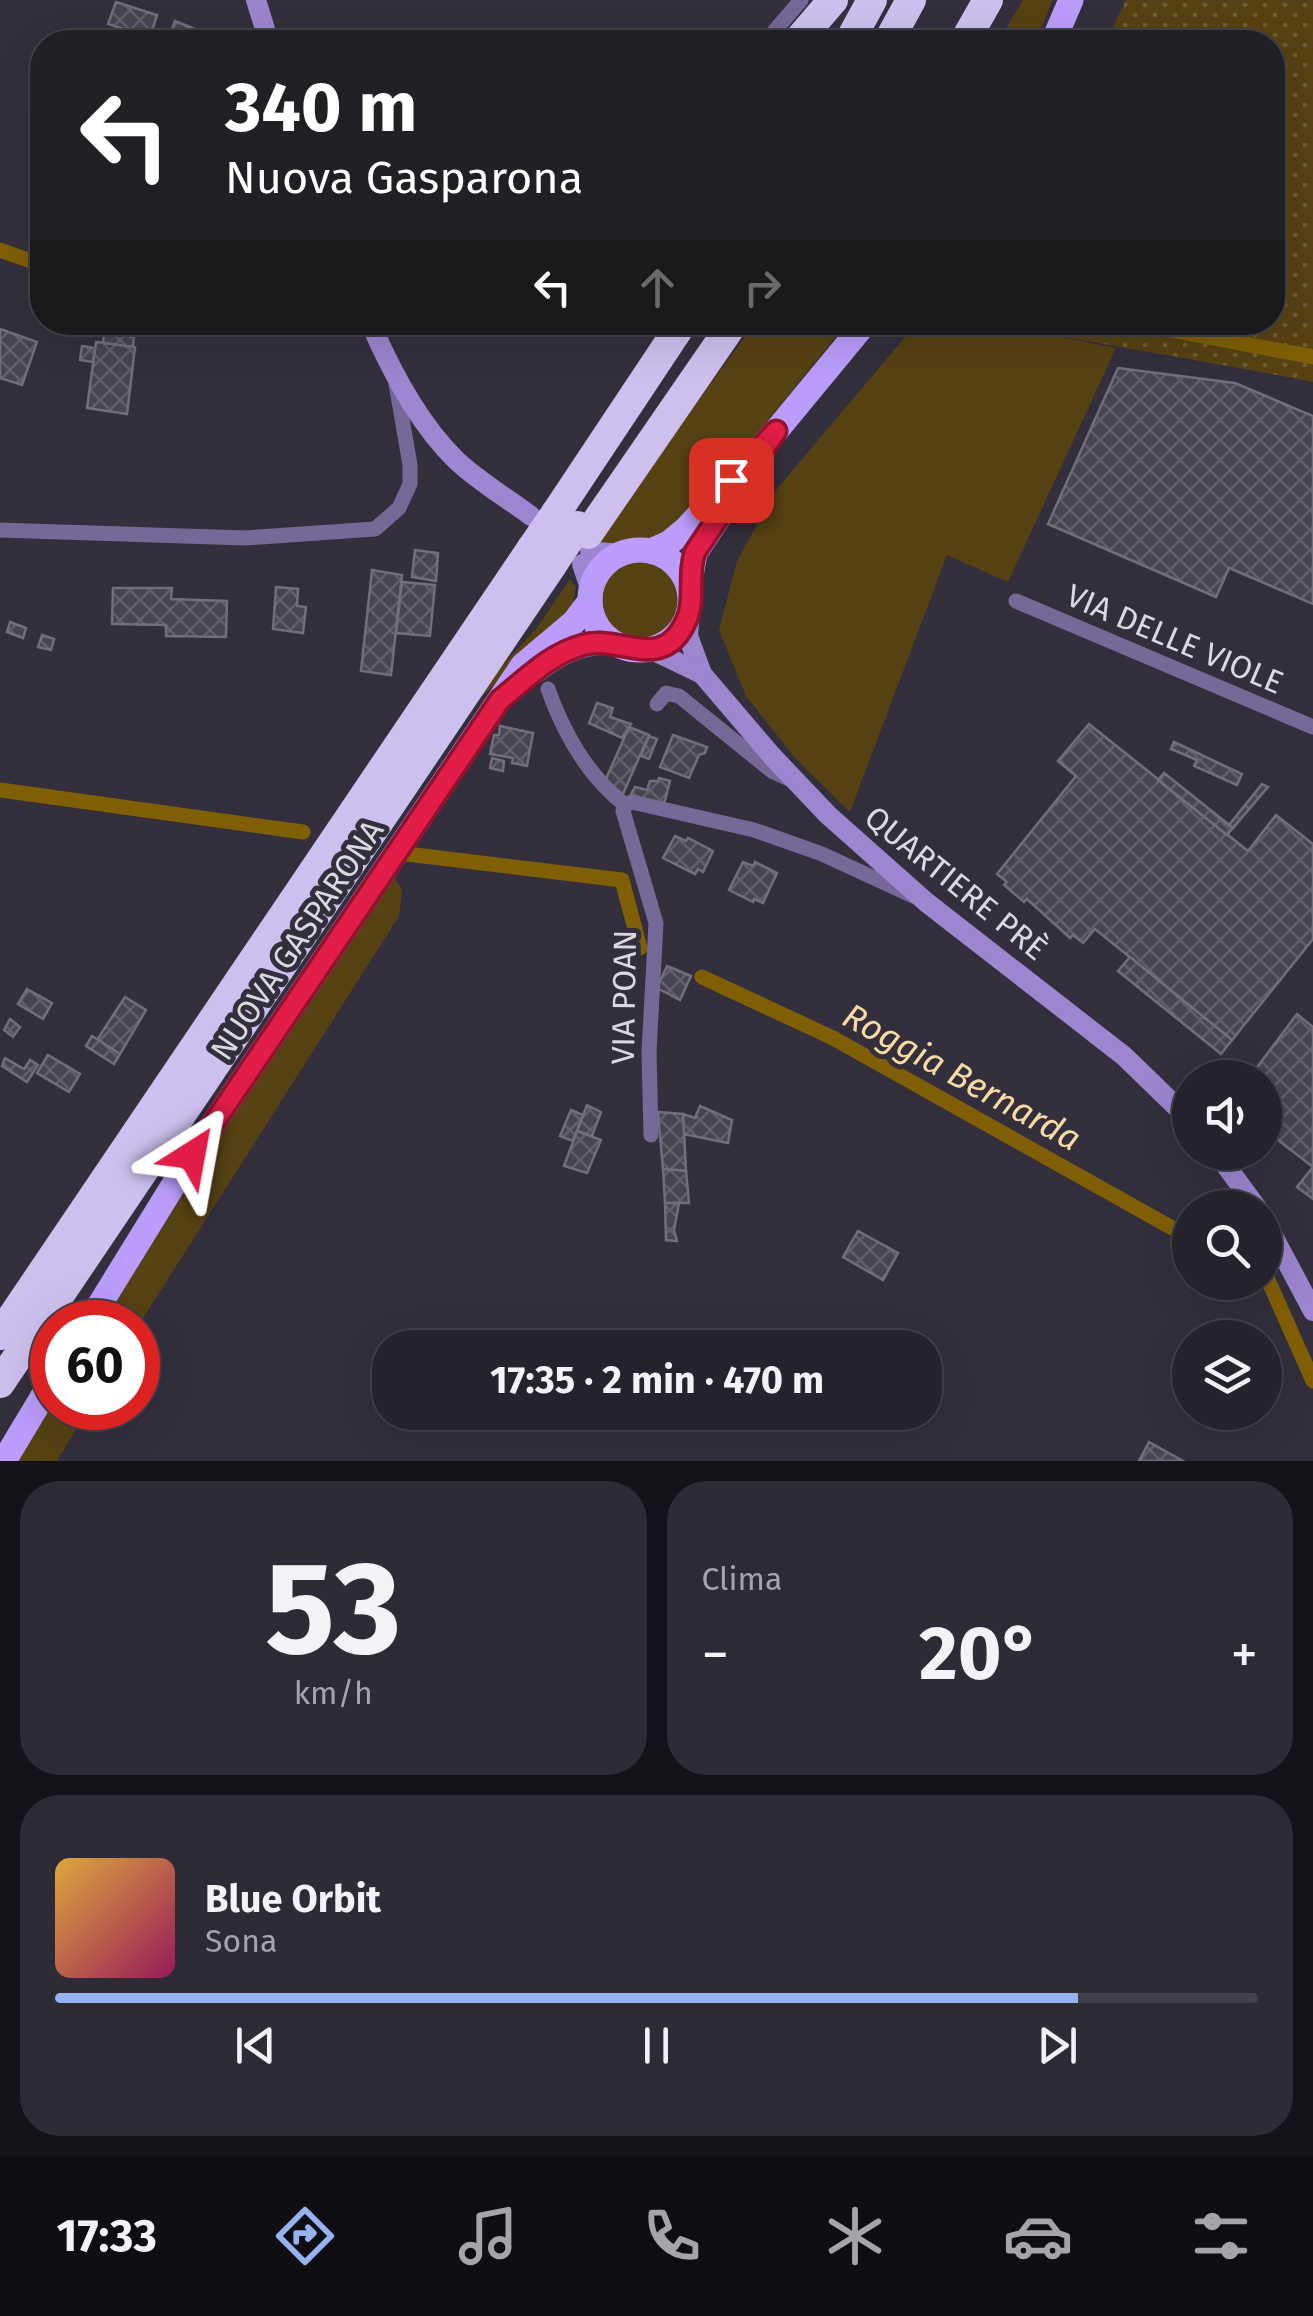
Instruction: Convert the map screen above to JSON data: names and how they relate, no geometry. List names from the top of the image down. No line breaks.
{"streets":{"main road":["NUOVA GASPARONA"],"street":["VIA DELLE VIOLE","QUARTIERE PRÈ","VIA POAN"]},"crossings":[["QUARTIERE PRÈ","NUOVA GASPARONA"]],"water":["Roggia Bernarda"],"page":{"turn":["340 m","Nuova Gasparona"],"limit":"60","trip":"17:35 · 2 min · 470 m","tile":[["53","km/h"],"Clima"],"heat":["−","20°","+"],"song":["Blue Orbit","Sona"],"tabs":"17:33"}}
